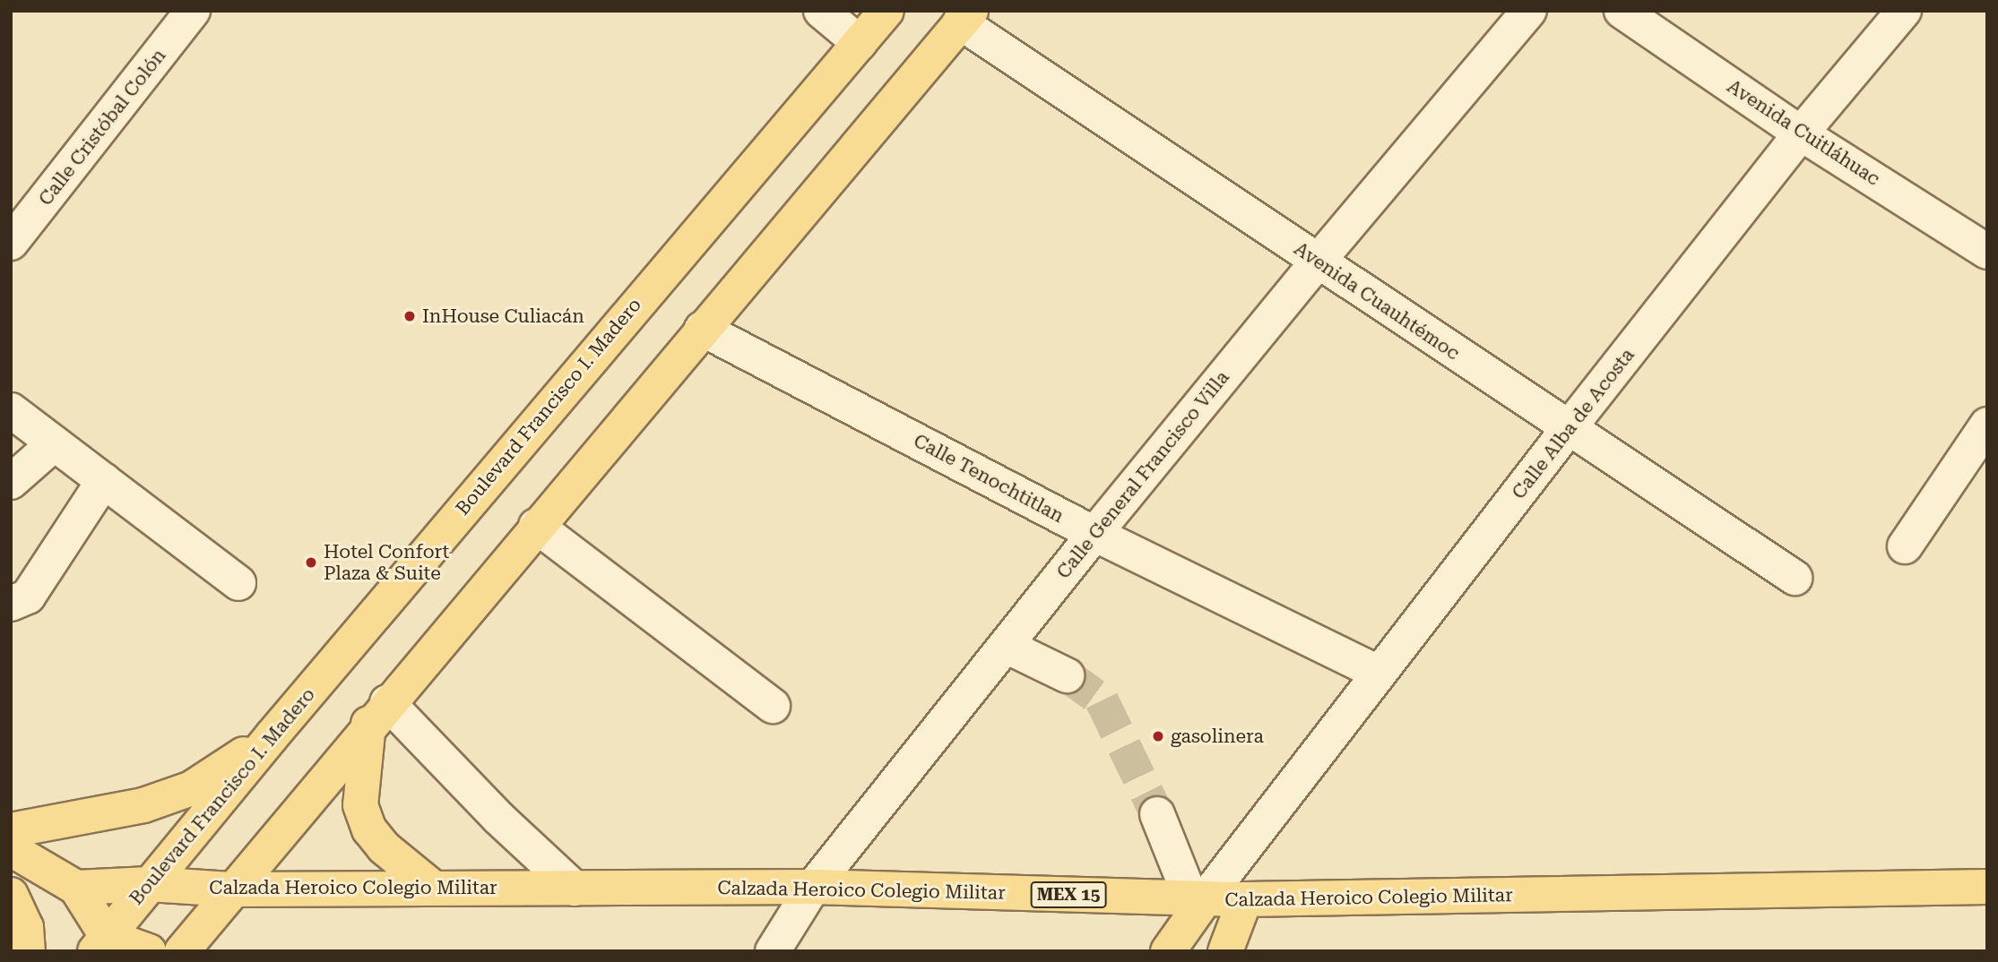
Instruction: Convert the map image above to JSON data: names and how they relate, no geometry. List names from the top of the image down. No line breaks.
{"streets":{"main road":["Boulevard Francisco I. Madero","Calzada Heroico Colegio Militar","MEX 15"],"street":["Calle Cristóbal Colón","Avenida Cuitláhuac","Avenida Cuauhtémoc","Calle Alba de Acosta","Calle General Francisco Villa","Calle Tenochtitlan"]},"crossings":[["Avenida Cuitláhuac","Calle Alba de Acosta"],["Avenida Cuauhtémoc","Calle Alba de Acosta"],["Avenida Cuauhtémoc","Calle General Francisco Villa"],["Boulevard Francisco I. Madero","Calzada Heroico Colegio Militar"],["Calle Alba de Acosta","Calle Tenochtitlan"],["Calle Alba de Acosta","Calzada Heroico Colegio Militar"],["Calle General Francisco Villa","Calle Tenochtitlan"],["Calle General Francisco Villa","Calzada Heroico Colegio Militar"]],"places":["InHouse Culiacán","Hotel Confort Plaza & Suite","gasolinera"]}
